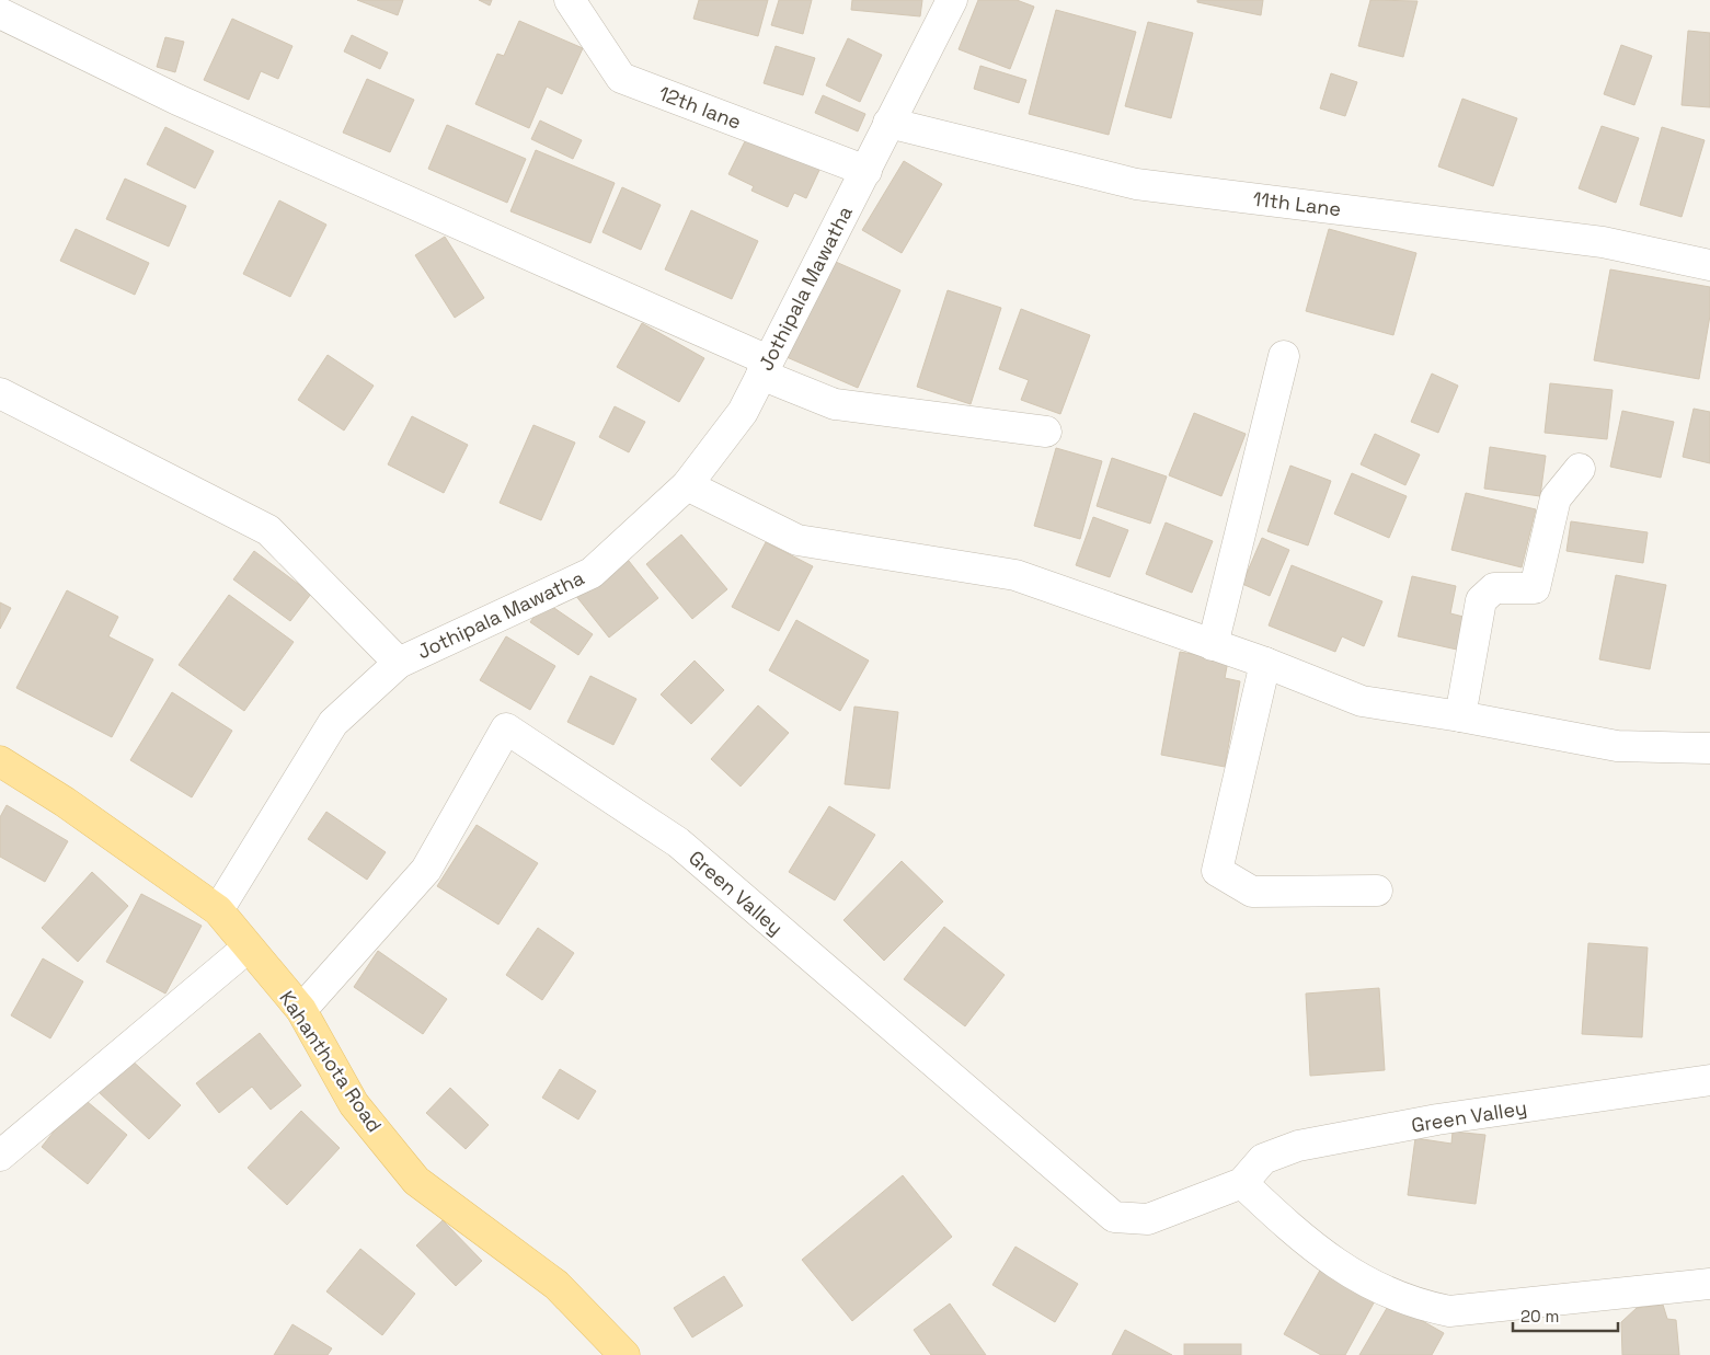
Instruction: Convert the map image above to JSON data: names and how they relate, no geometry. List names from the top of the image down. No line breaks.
{"streets":{"main road":["Kahanthota Road"],"street":["12th lane","11th Lane","Jothipala Mawatha","Green Valley"]},"crossings":[["12th lane","Jothipala Mawatha"],["11th Lane","Jothipala Mawatha"],["Jothipala Mawatha","Kahanthota Road"],["Green Valley","Kahanthota Road"]],"scale_bar":"20 m"}
